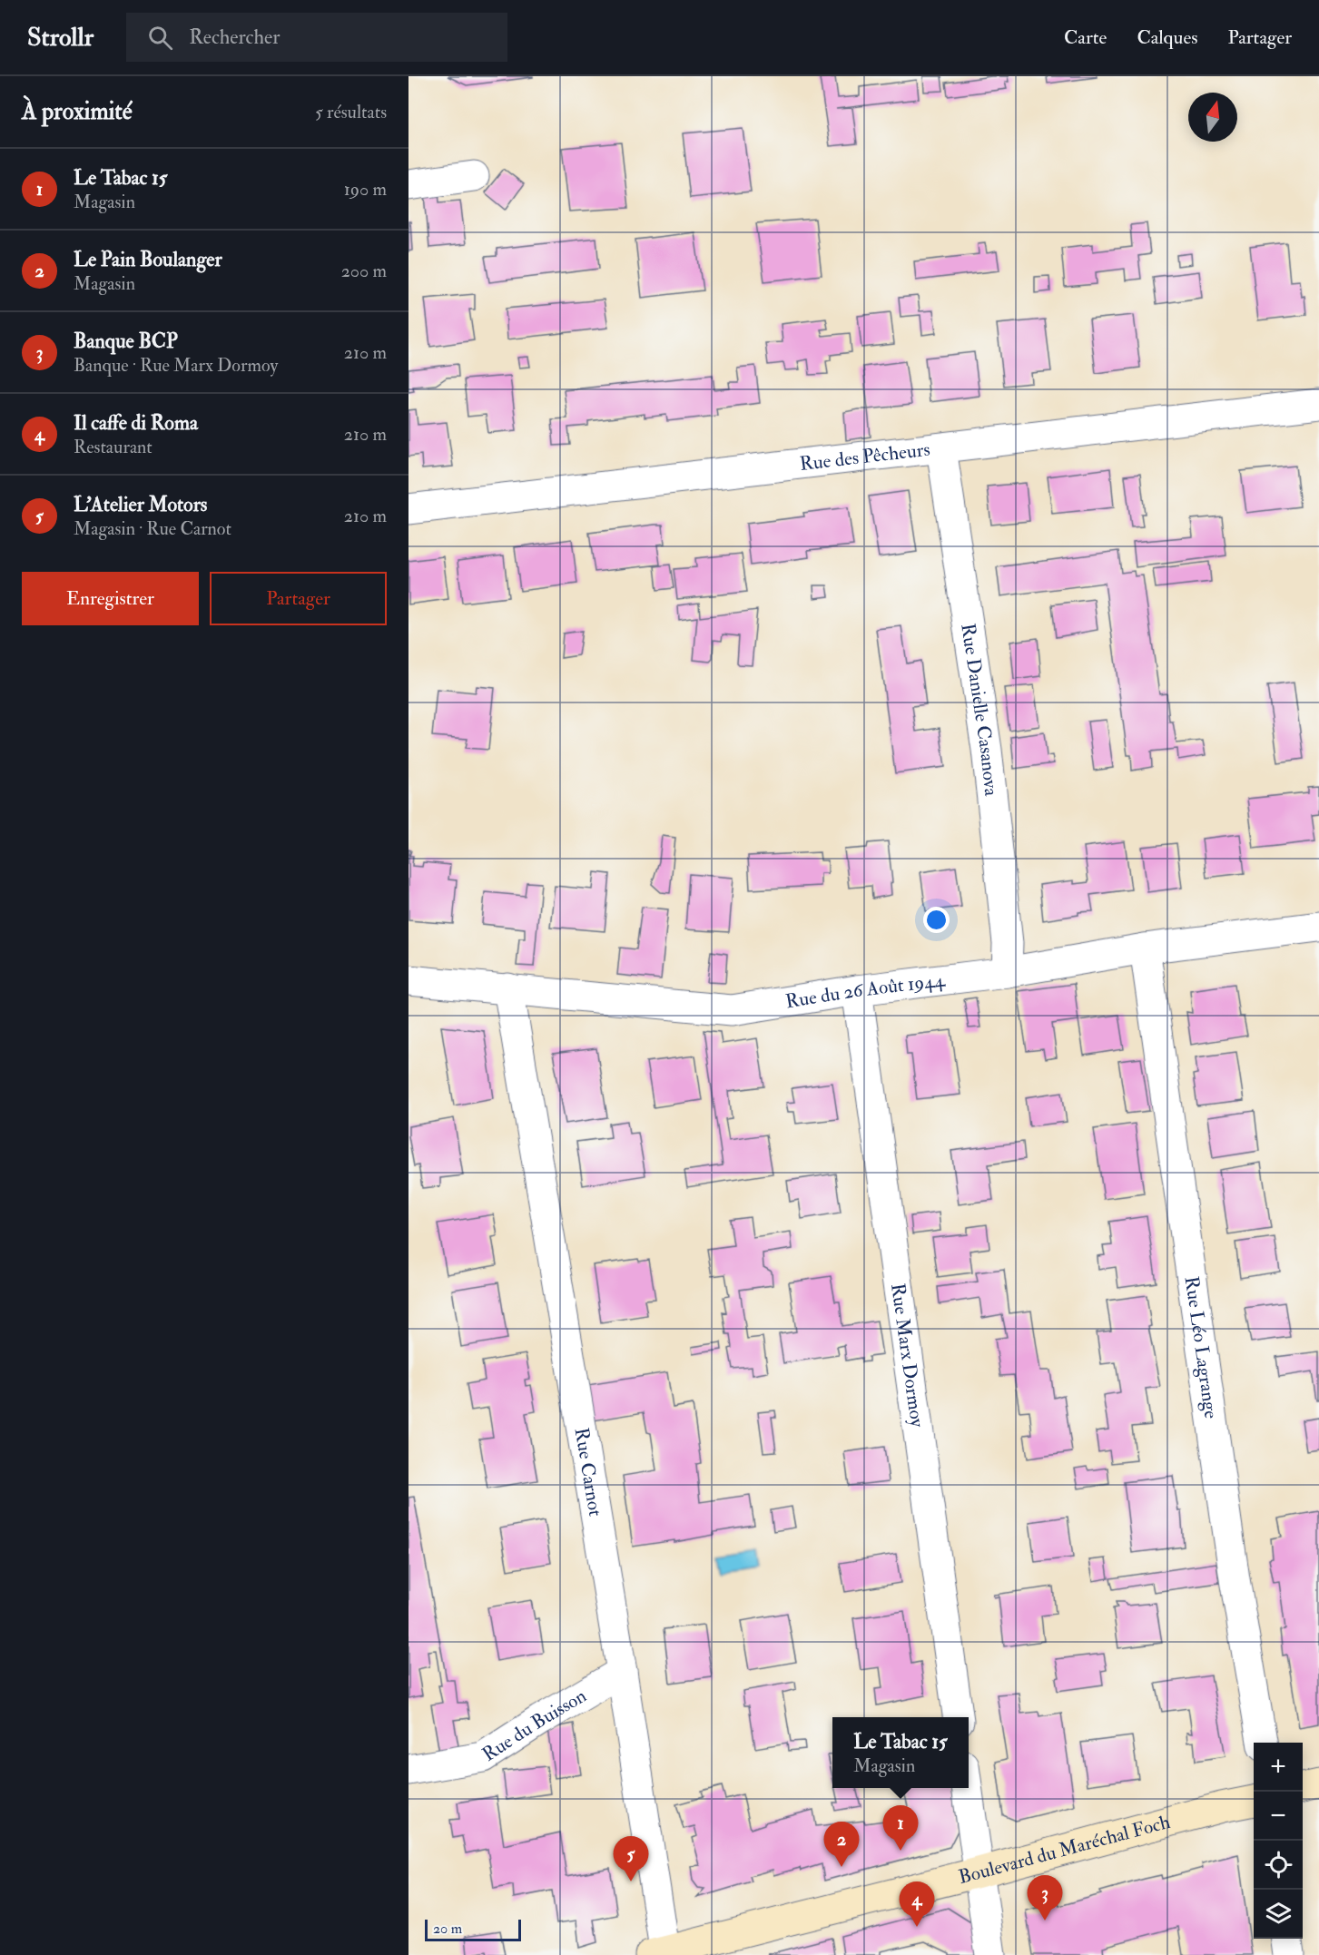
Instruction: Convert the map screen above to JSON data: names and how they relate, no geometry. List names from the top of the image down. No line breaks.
{"streets":{"main road":["Boulevard du Maréchal Foch"],"street":["Rue des Pêcheurs","Rue Danielle Casanova","Rue du 26 Août 1944","Rue Léo Lagrange","Rue Marx Dormoy","Rue Carnot","Rue du Buisson"]},"crossings":[["Rue des Pêcheurs","Rue Danielle Casanova"],["Rue Danielle Casanova","Rue du 26 Août 1944"],["Rue du 26 Août 1944","Rue Léo Lagrange"],["Rue du 26 Août 1944","Rue Marx Dormoy"],["Rue du 26 Août 1944","Rue Carnot"],["Rue Carnot","Rue du Buisson"],["Rue Carnot","Boulevard du Maréchal Foch"]],"scale_bar":"20 m","north":"top","page":{"header":"Strollr","search":"Rechercher","nav":["Carte","Calques","Partager"],"heading":["À proximité","5 résultats"],"list":[{"mark":"1","name":"Le Tabac 15","note":"Magasin","value":"190 m"},{"mark":"2","name":"Le Pain Boulanger","note":"Magasin","value":"200 m"},{"mark":"3","name":"Banque BCP","note":"Banque · Rue Marx Dormoy","value":"210 m"},{"mark":"4","name":"Il caffe di Roma","note":"Restaurant","value":"210 m"},{"mark":"5","name":"L'Atelier Motors","note":"Magasin · Rue Carnot","value":"210 m"}],"buttons":["Enregistrer","Partager"],"popup":["Le Tabac 15","Magasin"],"map_buttons":["+","−"],"pins":["1","2","5","3","4"],"scale":"20 m"}}
